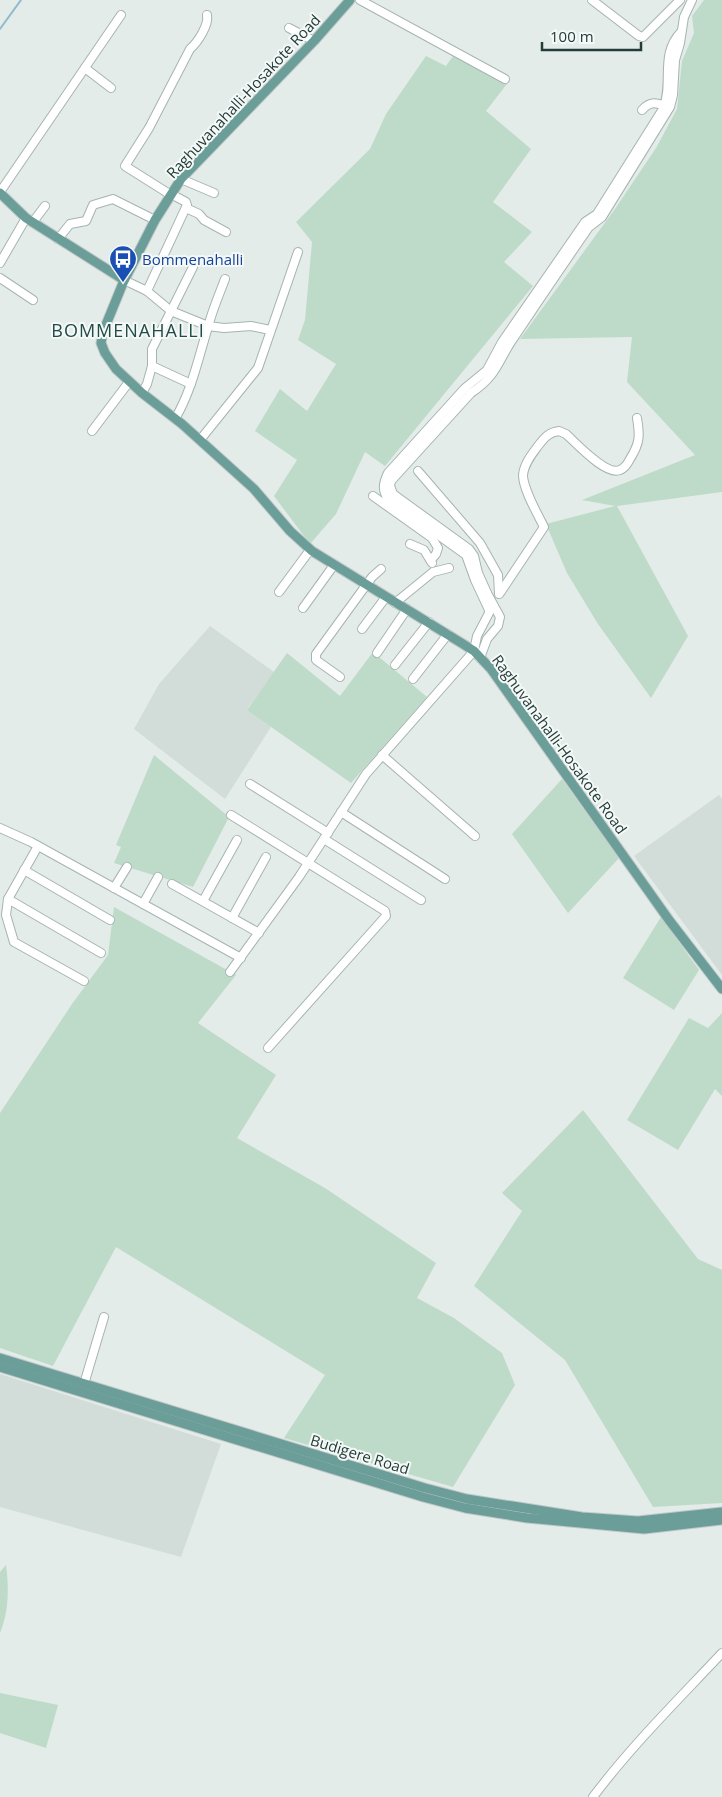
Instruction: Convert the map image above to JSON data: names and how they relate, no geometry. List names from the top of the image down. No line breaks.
{"streets":{"main road":["Raghuvanahalli-Hosakote Road","Budigere Road"]},"districts":["BOMMENAHALLI"],"places":{"bus stop":["Bommenahalli"]},"scale_bar":"100 m"}
